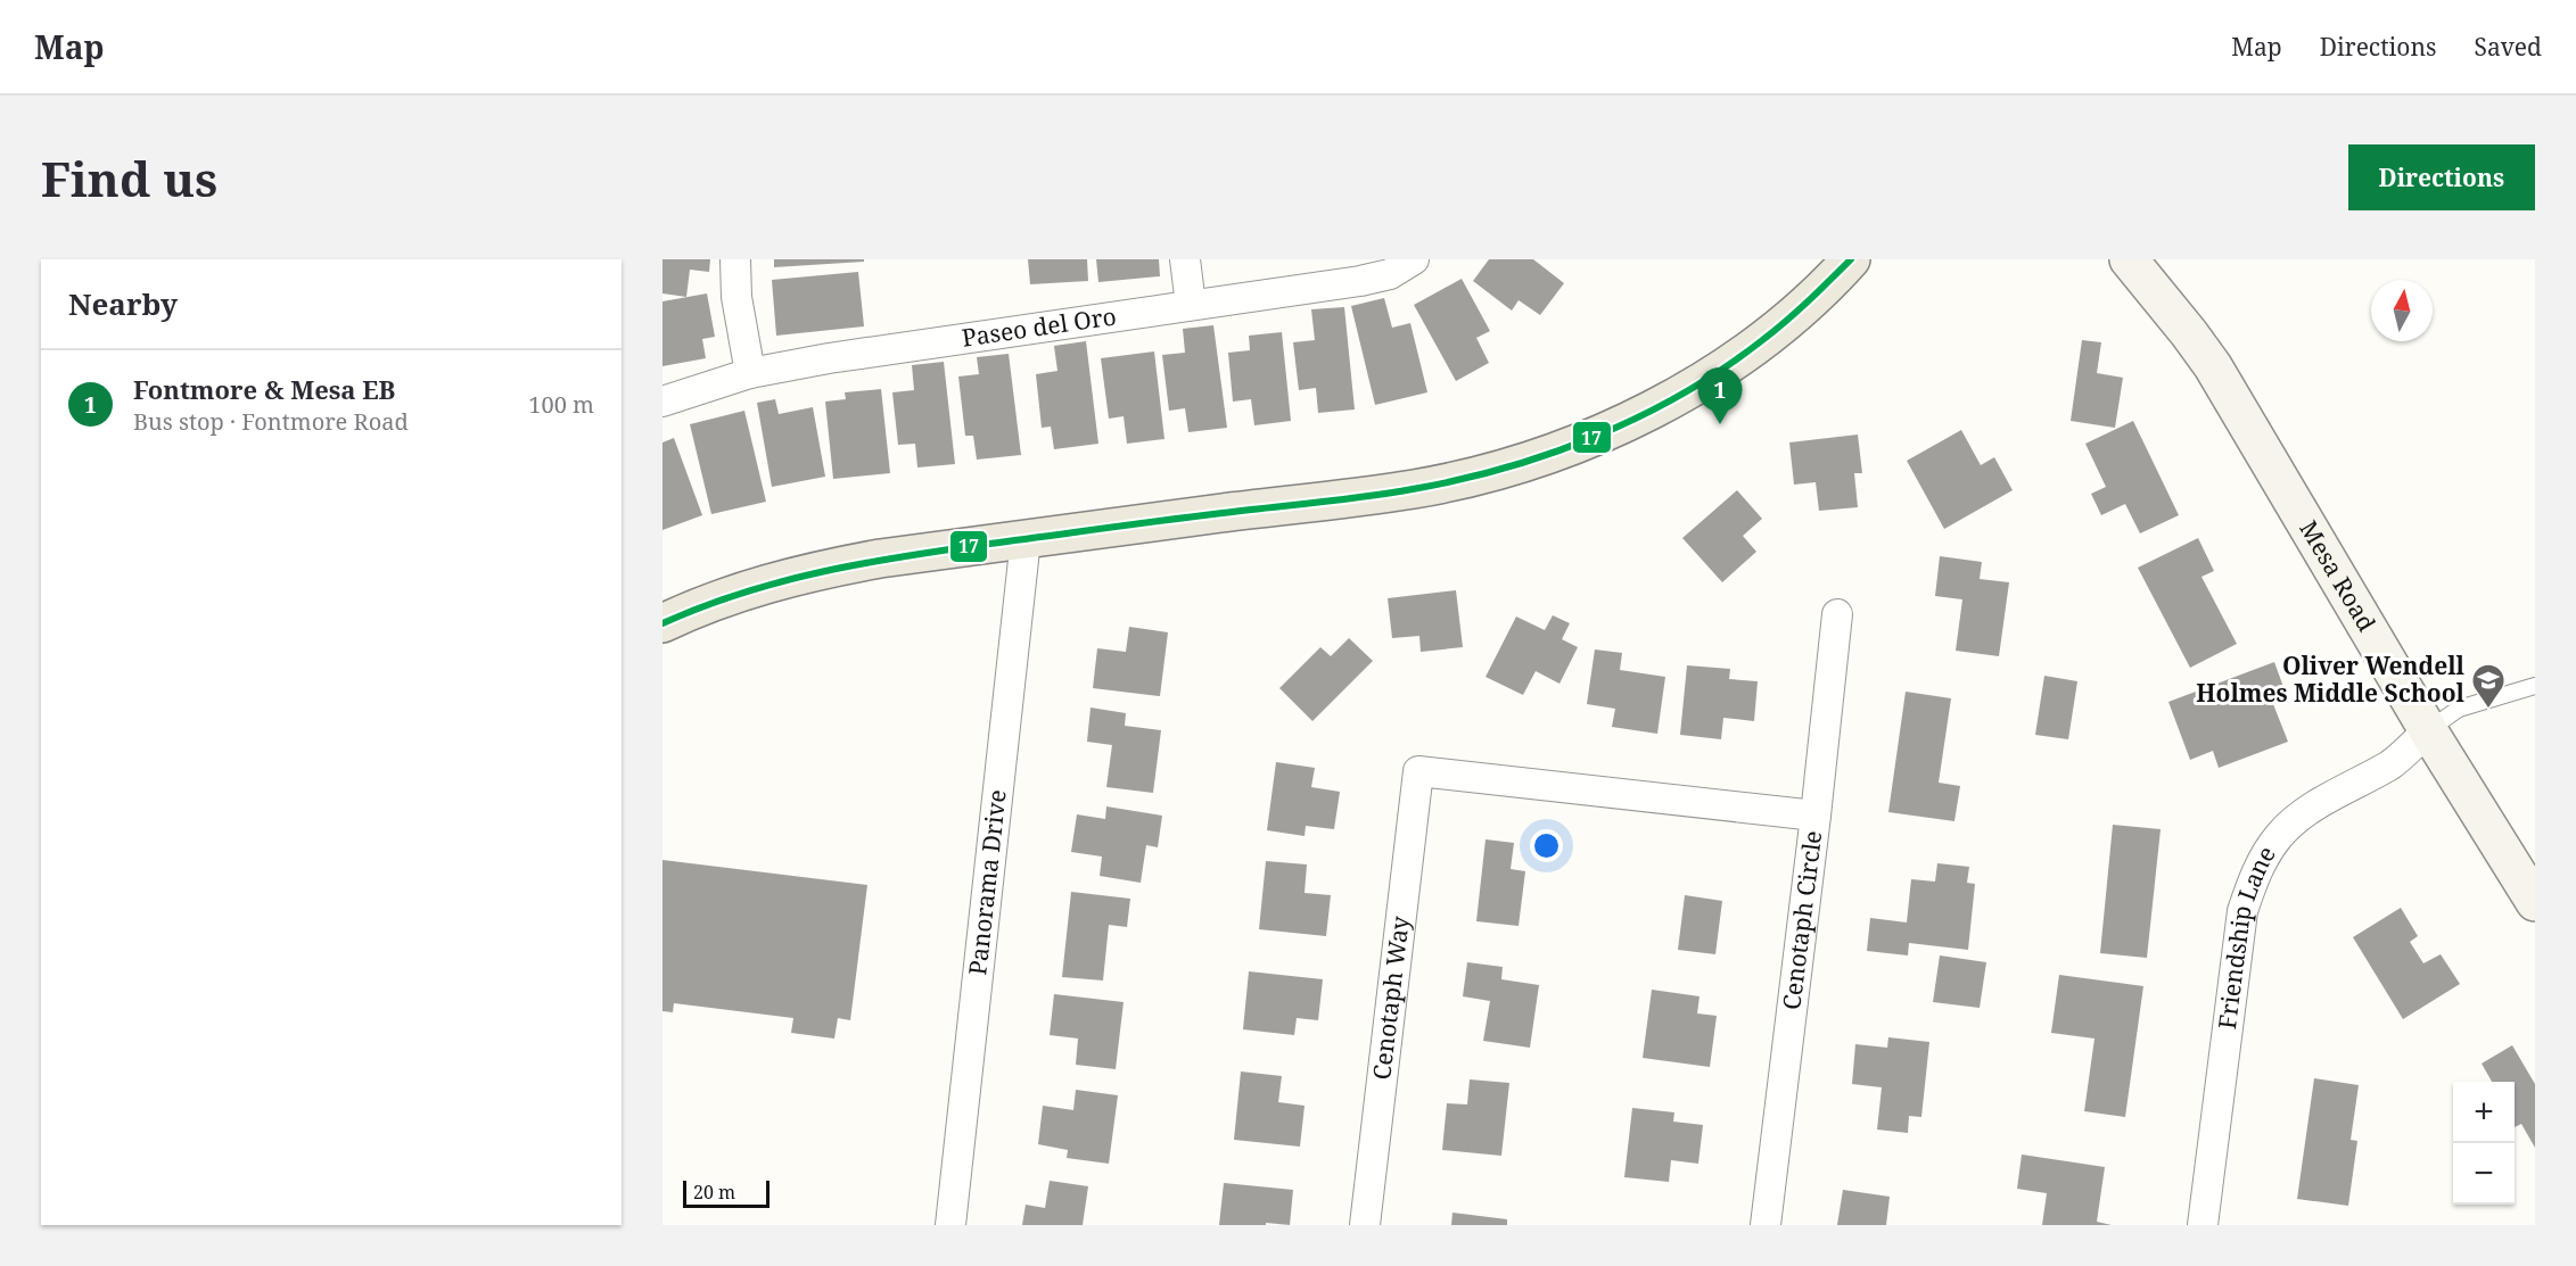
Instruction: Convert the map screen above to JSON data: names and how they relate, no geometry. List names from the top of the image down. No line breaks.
{"streets":{"main road":["Mesa Road"],"street":["Paseo del Oro","Panorama Drive","Cenotaph Circle","Friendship Lane","Cenotaph Way"]},"crossings":[["Mesa Road","Friendship Lane"],["Cenotaph Circle","Cenotaph Way"]],"places":{"school or university":["Oliver Wendell Holmes Middle School"]},"lines":["transit line 17"],"scale_bar":"20 m","north":"top","page":{"header":"Map","nav":["Map","Directions","Saved"],"buttons":"Directions","title":"Find us","heading":"Nearby","list":[{"mark":"1","name":"Fontmore & Mesa EB","note":"Bus stop · Fontmore Road","value":"100 m"}],"pins":"1","map_buttons":["+","−"],"scale":"20 m"}}
